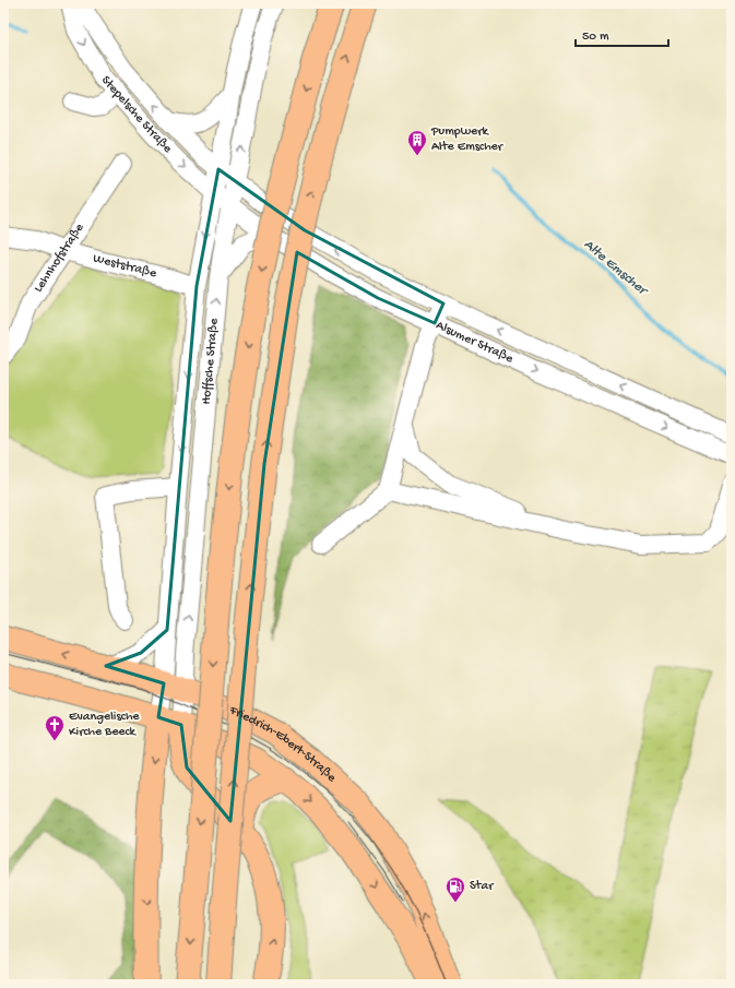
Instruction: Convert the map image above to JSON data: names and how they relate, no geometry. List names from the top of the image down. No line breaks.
{"streets":{"main road":["Friedrich-Ebert-Straße"],"street":["Stepelsche Straße","Lehnhofstraße","Weststraße","Alsumer Straße","Hoffsche Straße"]},"crossings":[["Stepelsche Straße","Alsumer Straße"],["Stepelsche Straße","Hoffsche Straße"],["Lehnhofstraße","Weststraße"],["Weststraße","Hoffsche Straße"],["Alsumer Straße","Hoffsche Straße"],["Hoffsche Straße","Friedrich-Ebert-Straße"]],"water":["Alte Emscher"],"places":{"building":["Pumpwerk Alte Emscher"],"church":["Evangelische Kirche Beeck"],"fuel station":["Star"]},"scale_bar":"50 m"}
